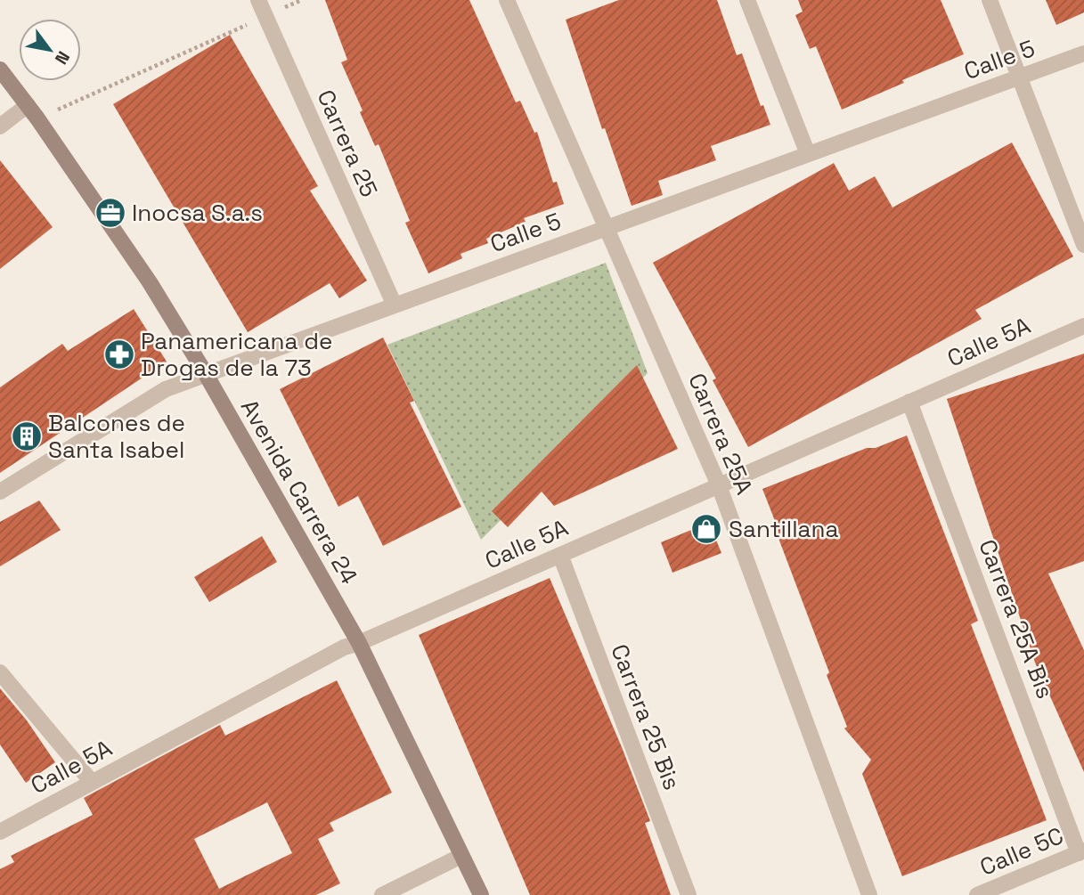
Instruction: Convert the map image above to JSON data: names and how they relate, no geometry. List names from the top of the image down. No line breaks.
{"streets":{"main road":["Avenida Carrera 24"],"street":["Calle 5","Carrera 25","Calle 5A","Carrera 25A","Carrera 25A Bis","Carrera 25 Bis","Calle 5C"]},"crossings":[["Calle 5","Carrera 25"],["Calle 5","Carrera 25A"],["Calle 5","Avenida Carrera 24"],["Calle 5A","Carrera 25A"],["Calle 5A","Avenida Carrera 24"],["Calle 5A","Carrera 25A Bis"],["Calle 5A","Carrera 25 Bis"],["Carrera 25A Bis","Calle 5C"]],"places":{"office":["Inocsa S.a.s"],"pharmacy":["Panamericana de Drogas de la 73"],"building":["Balcones de Santa Isabel"],"shop":["Santillana"]},"north":"bottom right"}
